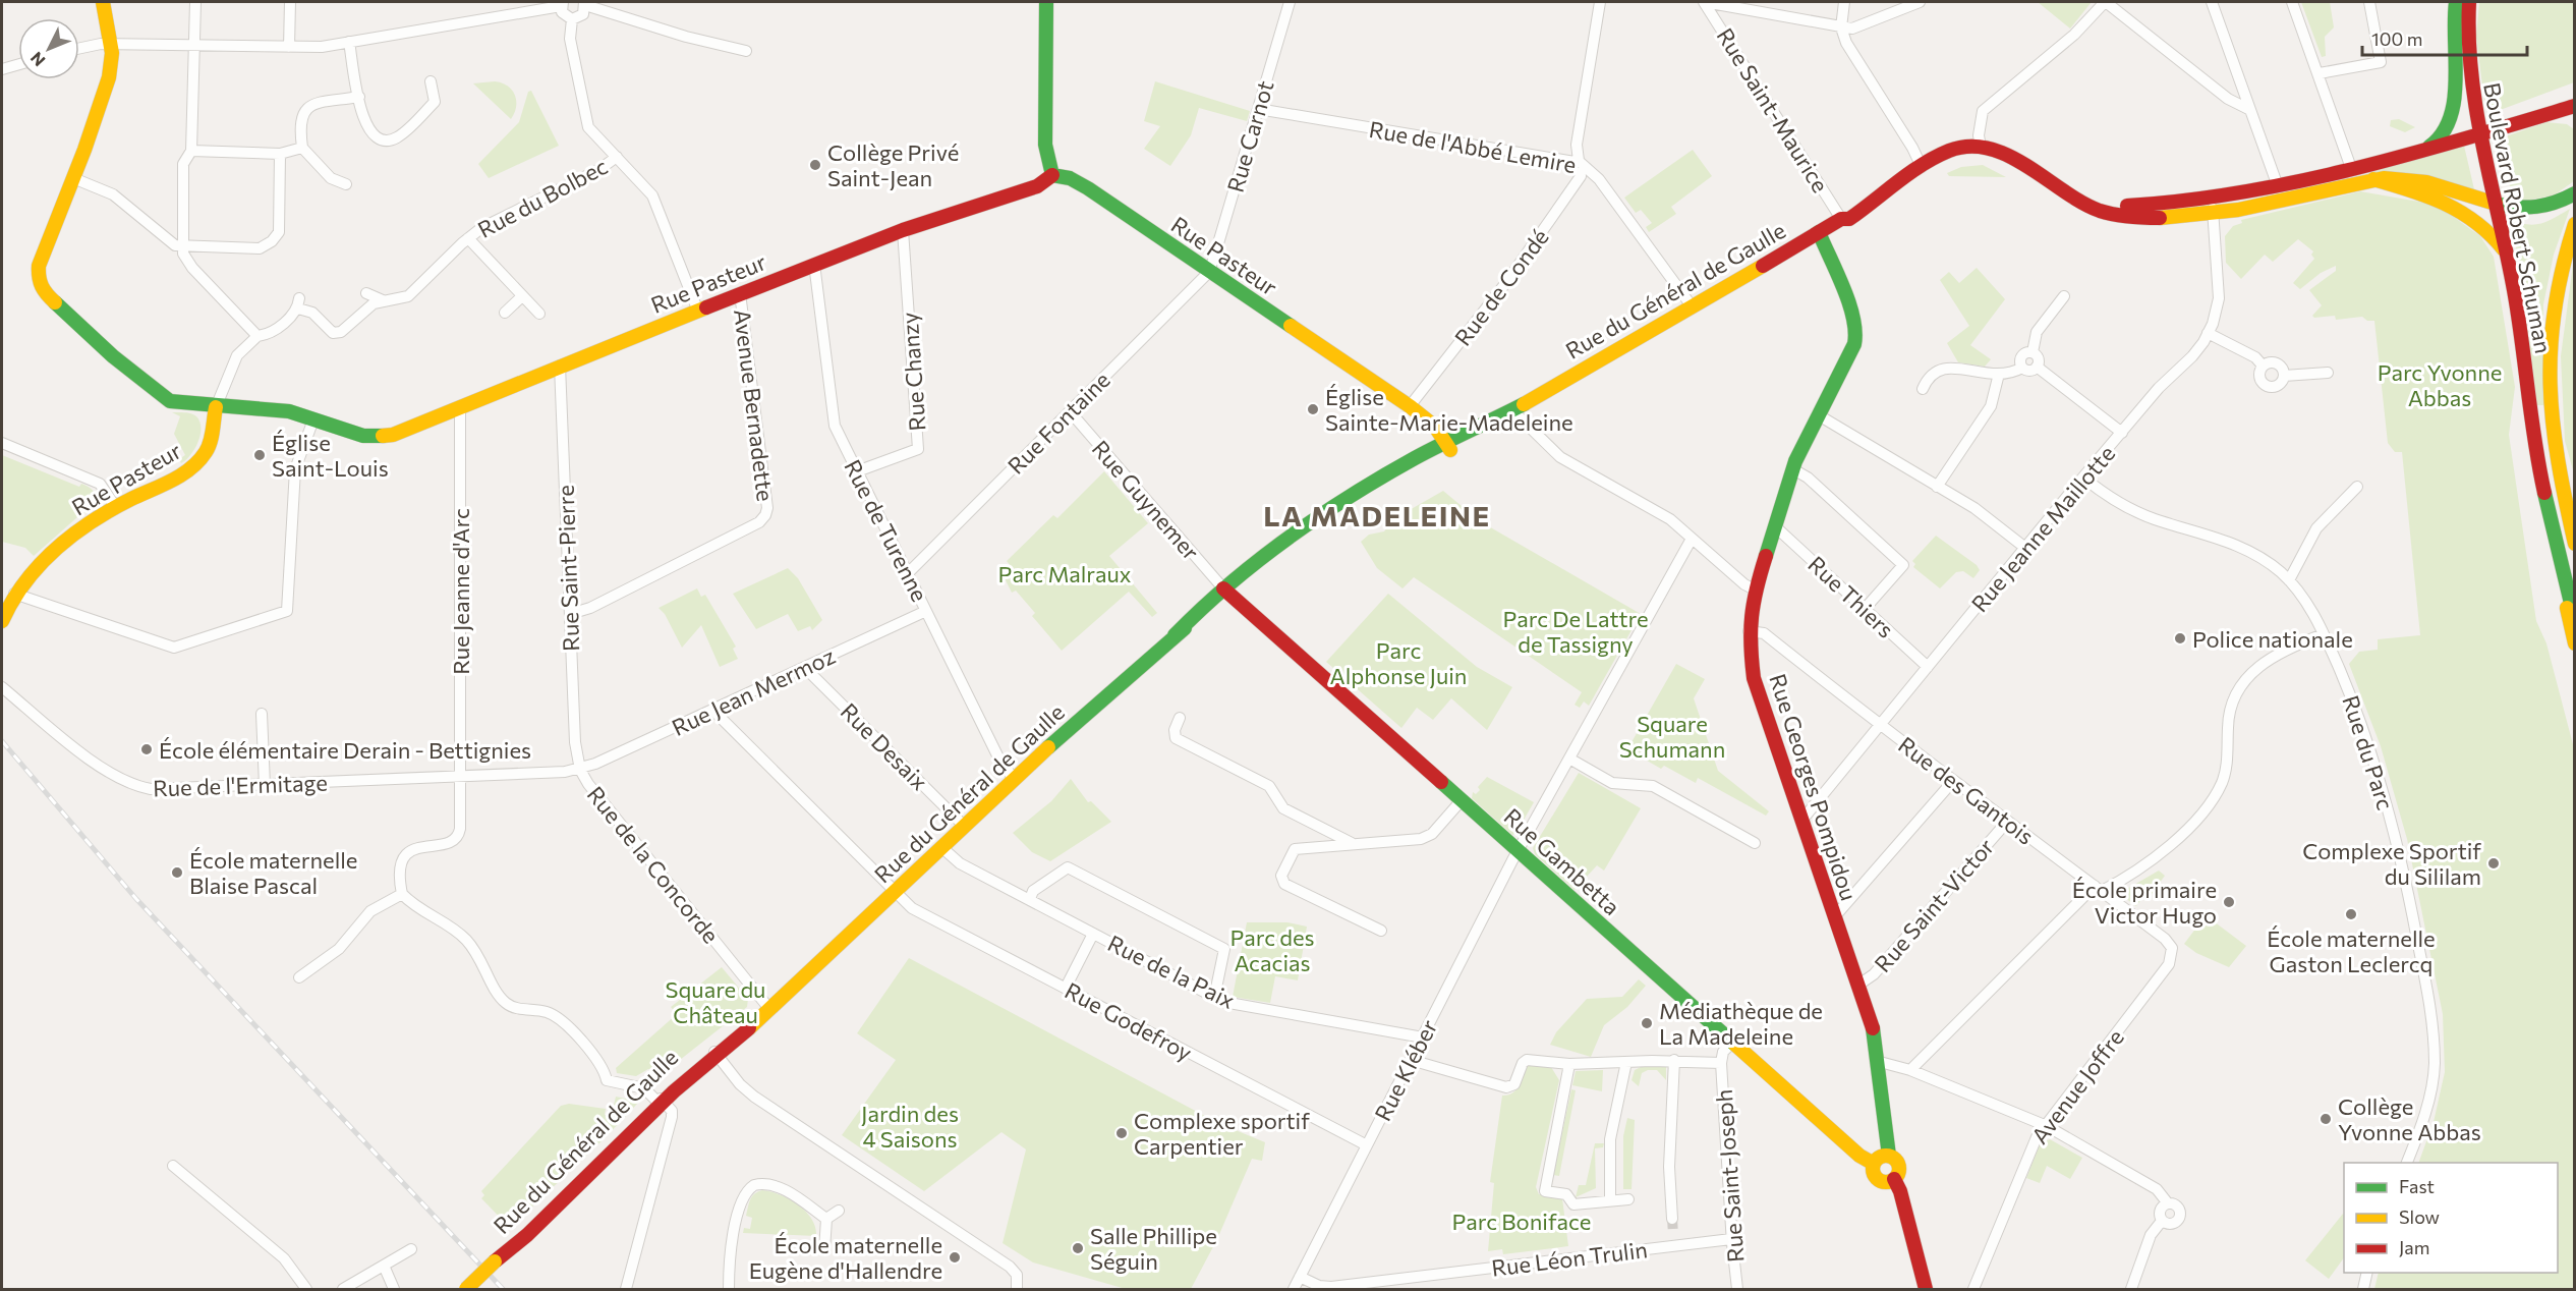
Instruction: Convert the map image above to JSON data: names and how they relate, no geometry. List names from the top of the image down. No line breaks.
{"streets":{"main road":["Boulevard Robert Schuman","Rue Pasteur","Rue du Général de Gaulle","Rue Georges Pompidou","Rue Gambetta"],"street":["Rue Saint-Maurice","Rue Carnot","Rue de l'Abbé Lemire","Rue du Bolbec","Rue de Condé","Rue Chanzy","Avenue Bernadette","Rue Fontaine","Rue Guynemer","Rue Jeanne Maillotte","Rue de Turenne","Rue Saint-Pierre","Rue Jeanne d'Arc","Rue Thiers","Rue Jean Mermoz","Rue Desaix","Rue du Parc","Rue de l'Ermitage","Rue des Gantois","Rue de la Concorde","Rue Saint-Victor","Rue de la Paix","Rue Godefroy","Rue Kléber","Avenue Joffre","Rue Saint-Joseph","Rue Léon Trulin"]},"crossings":[["Rue Saint-Maurice","Rue du Général de Gaulle"],["Rue Carnot","Rue de l'Abbé Lemire"],["Rue Carnot","Rue Pasteur"],["Rue Carnot","Rue Fontaine"],["Rue de l'Abbé Lemire","Rue de Condé"],["Rue de l'Abbé Lemire","Rue du Général de Gaulle"],["Rue Pasteur","Rue de Condé"],["Rue Pasteur","Rue du Général de Gaulle"],["Rue Pasteur","Rue Chanzy"],["Rue Pasteur","Avenue Bernadette"],["Rue Pasteur","Rue Fontaine"],["Rue Pasteur","Rue de Turenne"],["Rue Pasteur","Rue Saint-Pierre"],["Rue Pasteur","Rue Jeanne d'Arc"],["Rue du Général de Gaulle","Rue Guynemer"],["Rue du Général de Gaulle","Rue de Turenne"],["Rue du Général de Gaulle","Rue Desaix"],["Rue du Général de Gaulle","Rue Georges Pompidou"],["Rue du Général de Gaulle","Rue Gambetta"],["Rue du Général de Gaulle","Rue de la Concorde"],["Rue du Général de Gaulle","Rue de la Paix"],["Rue du Général de Gaulle","Rue Godefroy"],["Rue Chanzy","Rue de Turenne"],["Avenue Bernadette","Rue Saint-Pierre"],["Rue Fontaine","Rue Guynemer"],["Rue Fontaine","Rue de Turenne"],["Rue Guynemer","Rue Gambetta"],["Rue Jeanne Maillotte","Rue Thiers"],["Rue Jeanne Maillotte","Rue du Parc"],["Rue Jeanne Maillotte","Rue Georges Pompidou"],["Rue Jeanne Maillotte","Rue des Gantois"],["Rue de Turenne","Rue Jean Mermoz"],["Rue Saint-Pierre","Rue Jean Mermoz"],["Rue Saint-Pierre","Rue de la Concorde"],["Rue Jeanne d'Arc","Rue de l'Ermitage"],["Rue Thiers","Rue Georges Pompidou"],["Rue Jean Mermoz","Rue Desaix"],["Rue Jean Mermoz","Rue de la Concorde"],["Rue Jean Mermoz","Rue Godefroy"],["Rue de l'Ermitage","Rue de la Concorde"],["Rue Georges Pompidou","Rue des Gantois"],["Rue Georges Pompidou","Rue Gambetta"],["Rue Georges Pompidou","Rue Saint-Victor"],["Rue des Gantois","Rue Saint-Victor"],["Rue des Gantois","Avenue Joffre"],["Rue Gambetta","Rue Kléber"],["Rue de la Paix","Rue Kléber"],["Rue Godefroy","Rue Kléber"],["Rue Kléber","Rue Léon Trulin"],["Rue Saint-Joseph","Rue Léon Trulin"]],"districts":["LA MADELEINE"],"parks":["Parc Yvonne Abbas","Parc Malraux","Parc De Lattre de Tassigny","Parc Alphonse Juin","Square Schumann","Parc des Acacias","Square du Château","Jardin des 4 Saisons","Parc Boniface"],"places":["Collège Privé Saint-Jean","Église Sainte-Marie-Madeleine","Église Saint-Louis","Police nationale","École élémentaire Derain - Bettignies","Complexe Sportif du Sililam","École maternelle Blaise Pascal","École primaire Victor Hugo","École maternelle Gaston Leclercq","Médiathèque de La Madeleine","Collège Yvonne Abbas","Complexe sportif Carpentier","Salle Phillipe Séguin","École maternelle Eugène d'Hallendre"],"legend":["Fast","Slow","Jam"],"scale_bar":"100 m","north":"bottom left"}
